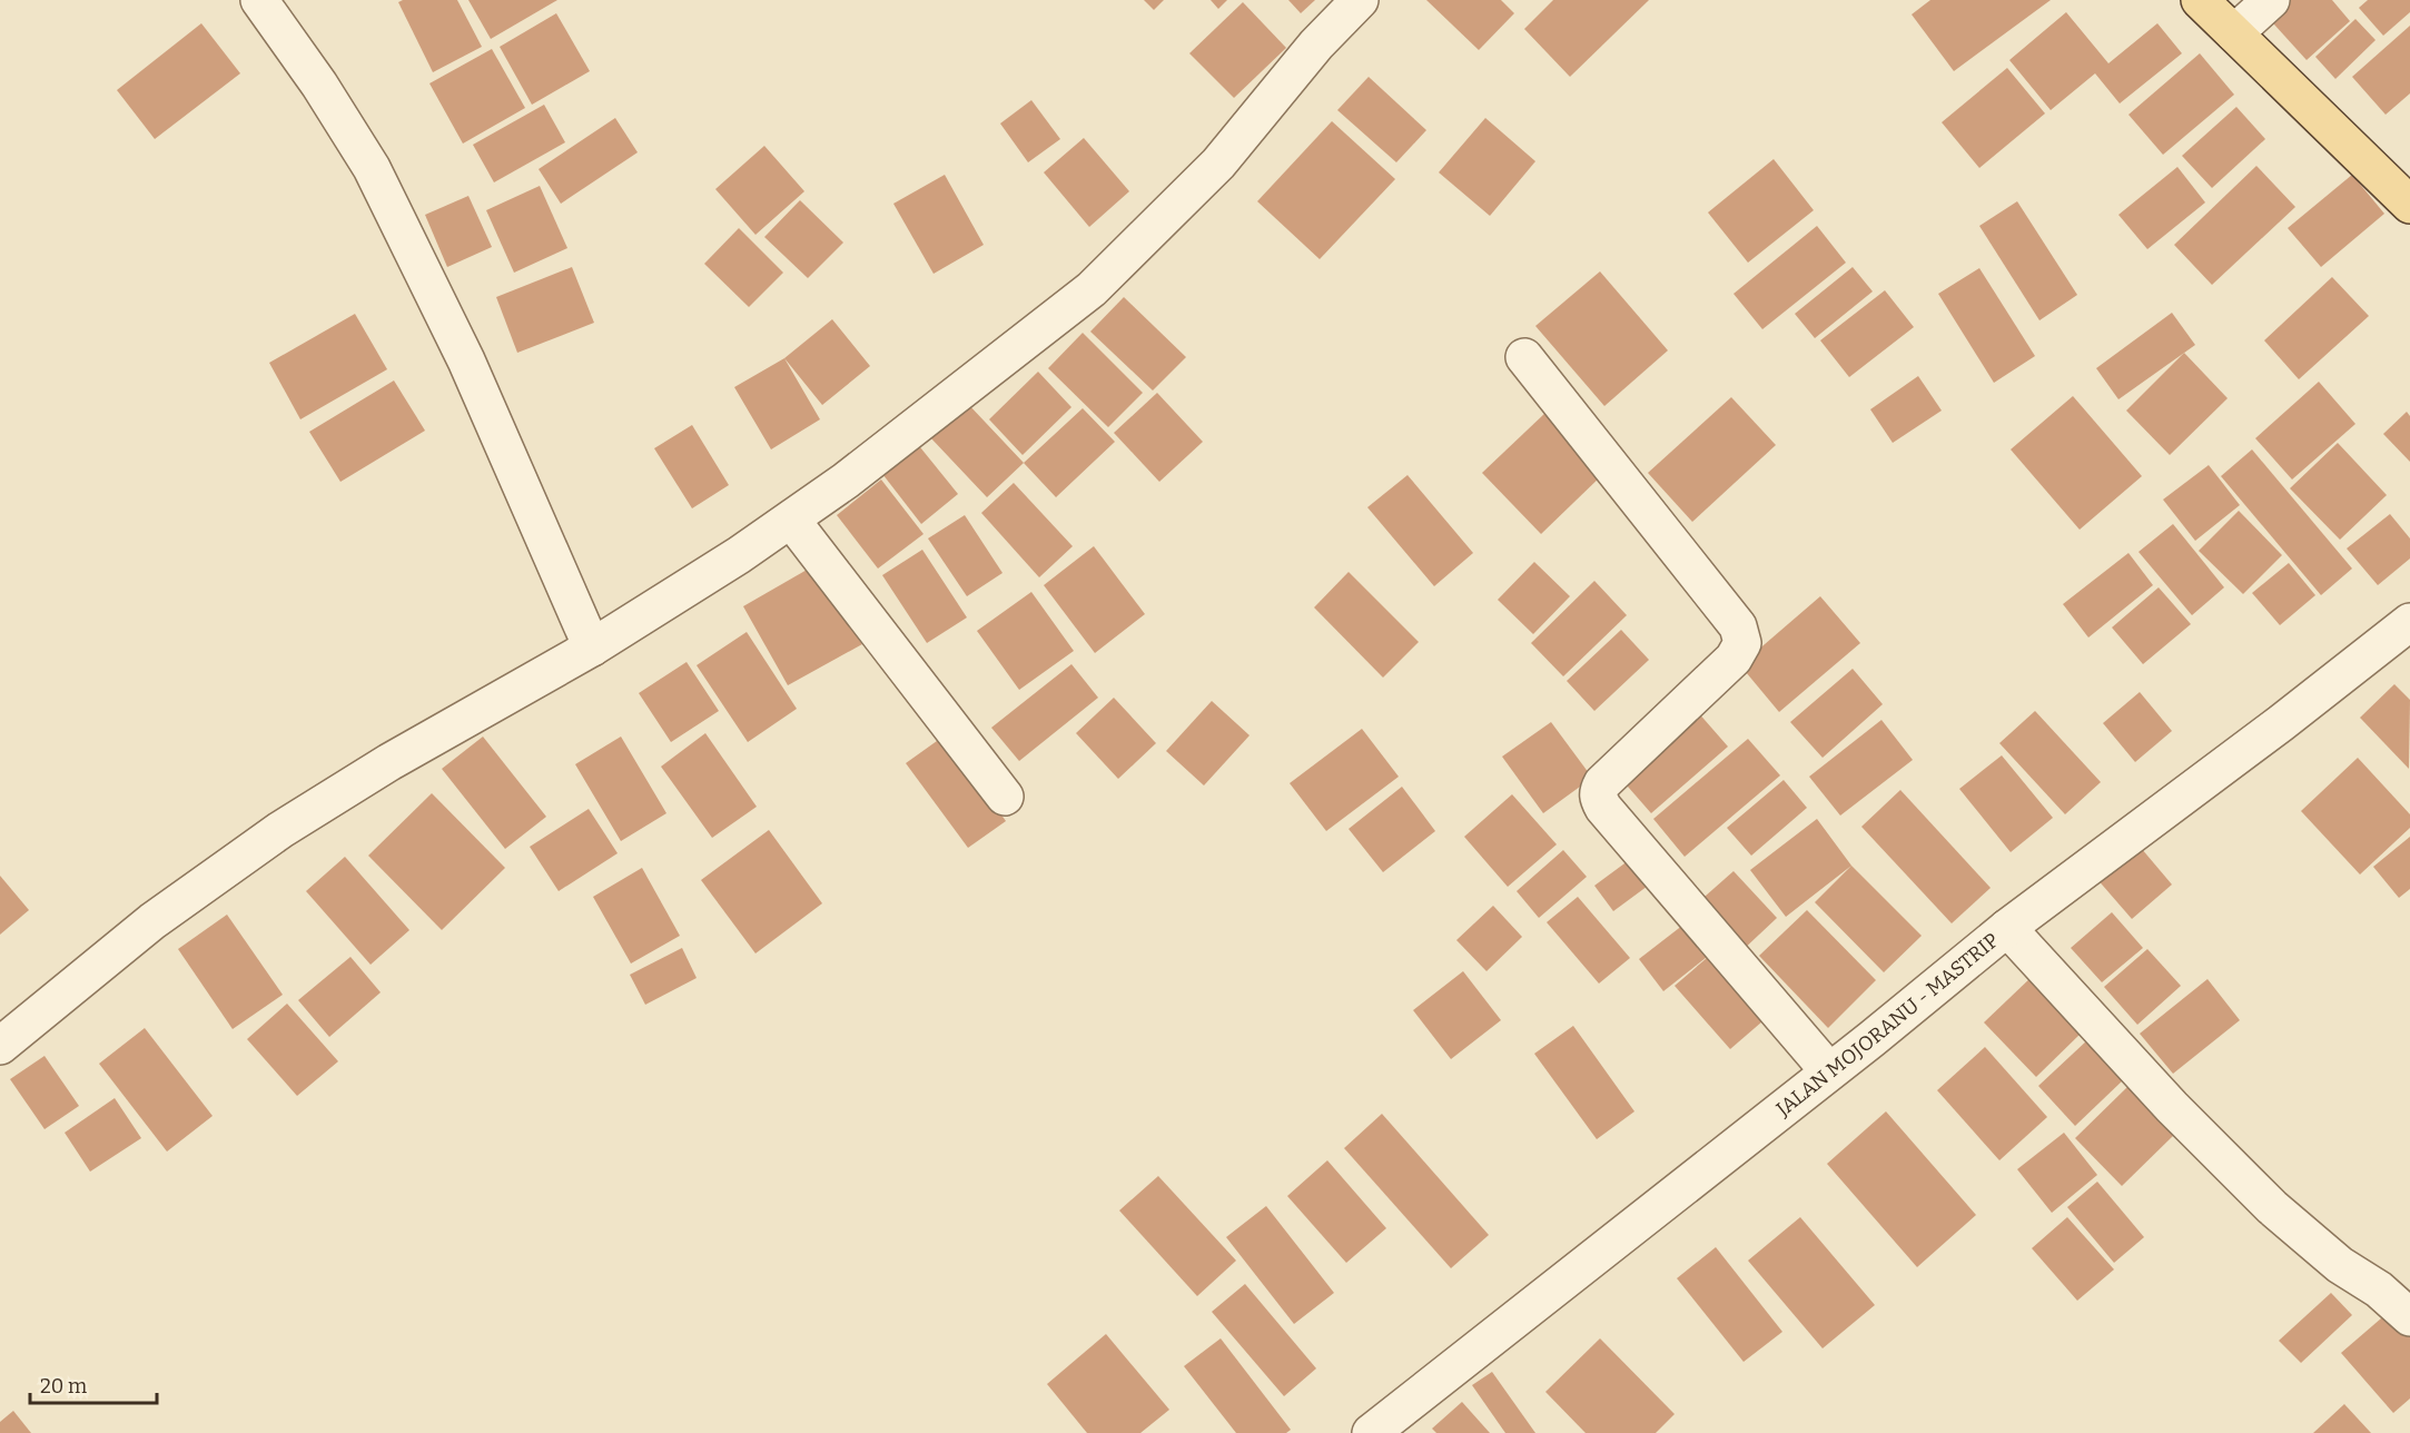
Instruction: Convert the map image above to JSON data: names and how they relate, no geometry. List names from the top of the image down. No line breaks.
{"streets":{"street":["JALAN MOJORANU - MASTRIP"]},"scale_bar":"20 m"}
